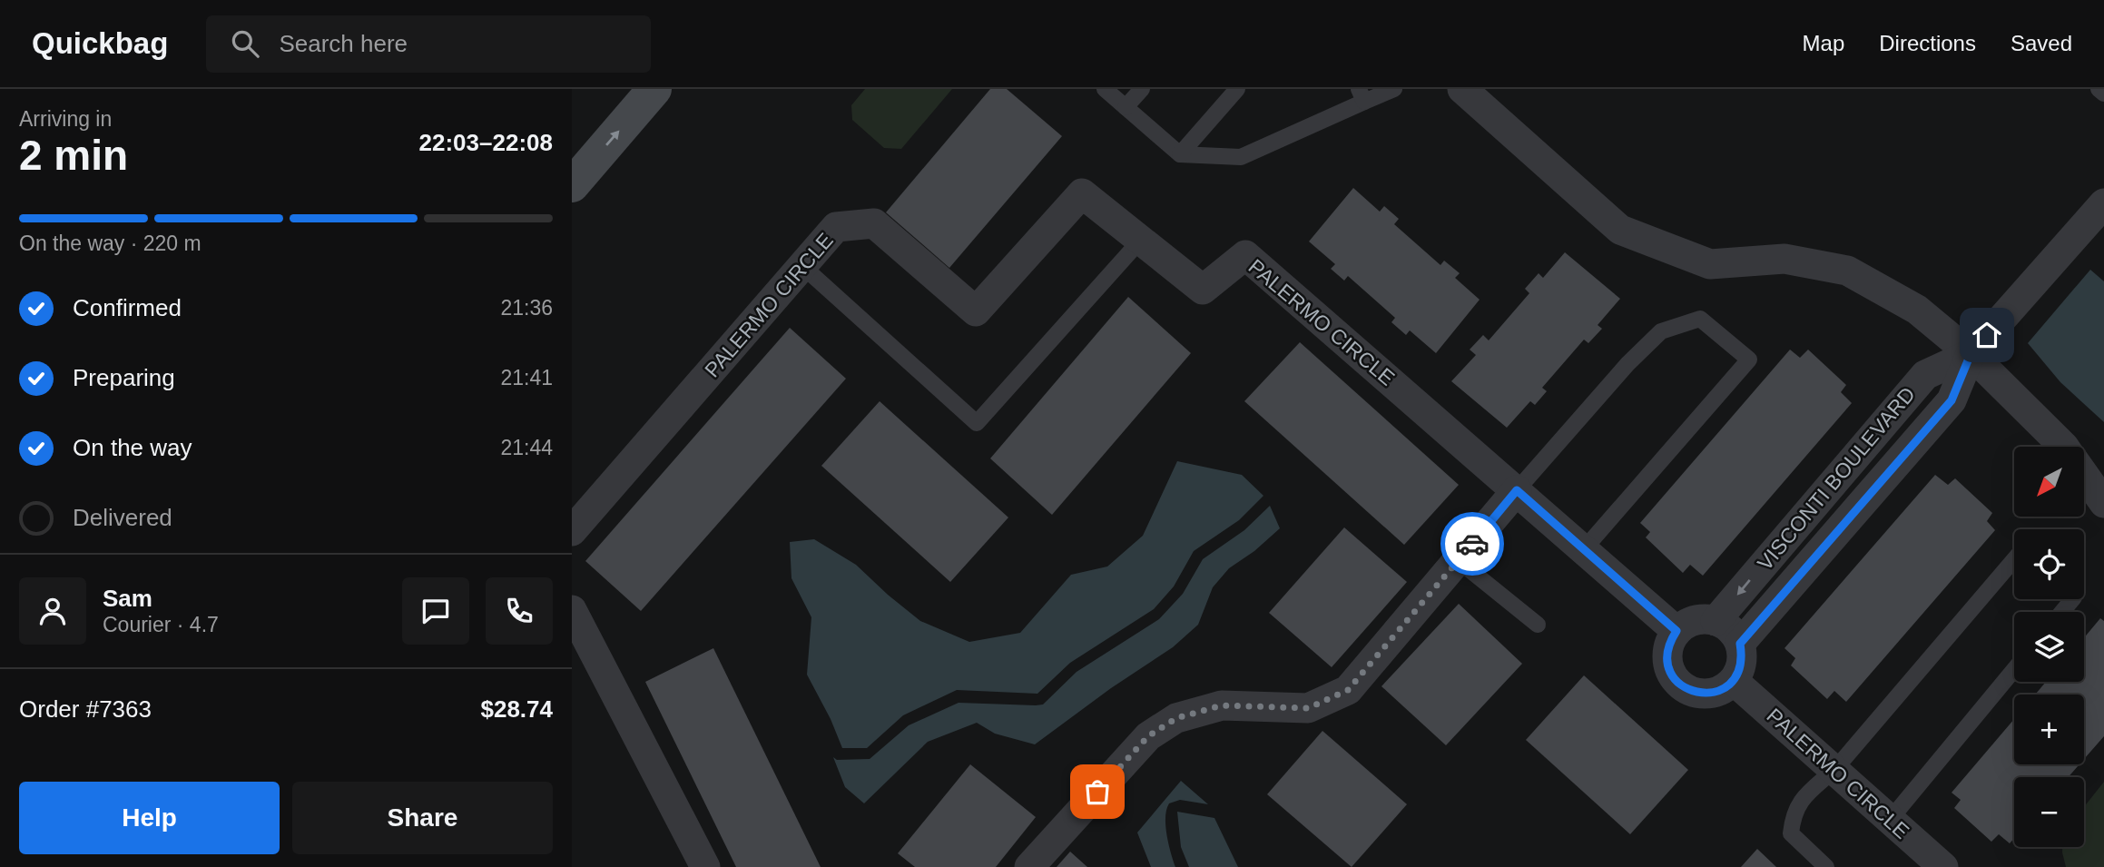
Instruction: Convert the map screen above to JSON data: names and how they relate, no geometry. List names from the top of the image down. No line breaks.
{"streets":{"street":["PALERMO CIRCLE","VISCONTI BOULEVARD"]},"crossings":[["PALERMO CIRCLE","VISCONTI BOULEVARD"]],"north":"bottom left","page":{"header":"Quickbag","search":"Search here","nav":["Map","Directions","Saved"],"heading":["2 min","Arriving in","22:03–22:08"],"panel":["Sam","Courier · 4.7","Order #7363","$28.74"],"bar":"On the way · 220 m","list":[["Confirmed","21:36"],["Preparing","21:41"],["On the way","21:44"],"Delivered"],"map_buttons":["+","−"],"buttons":["Help","Share"]}}
